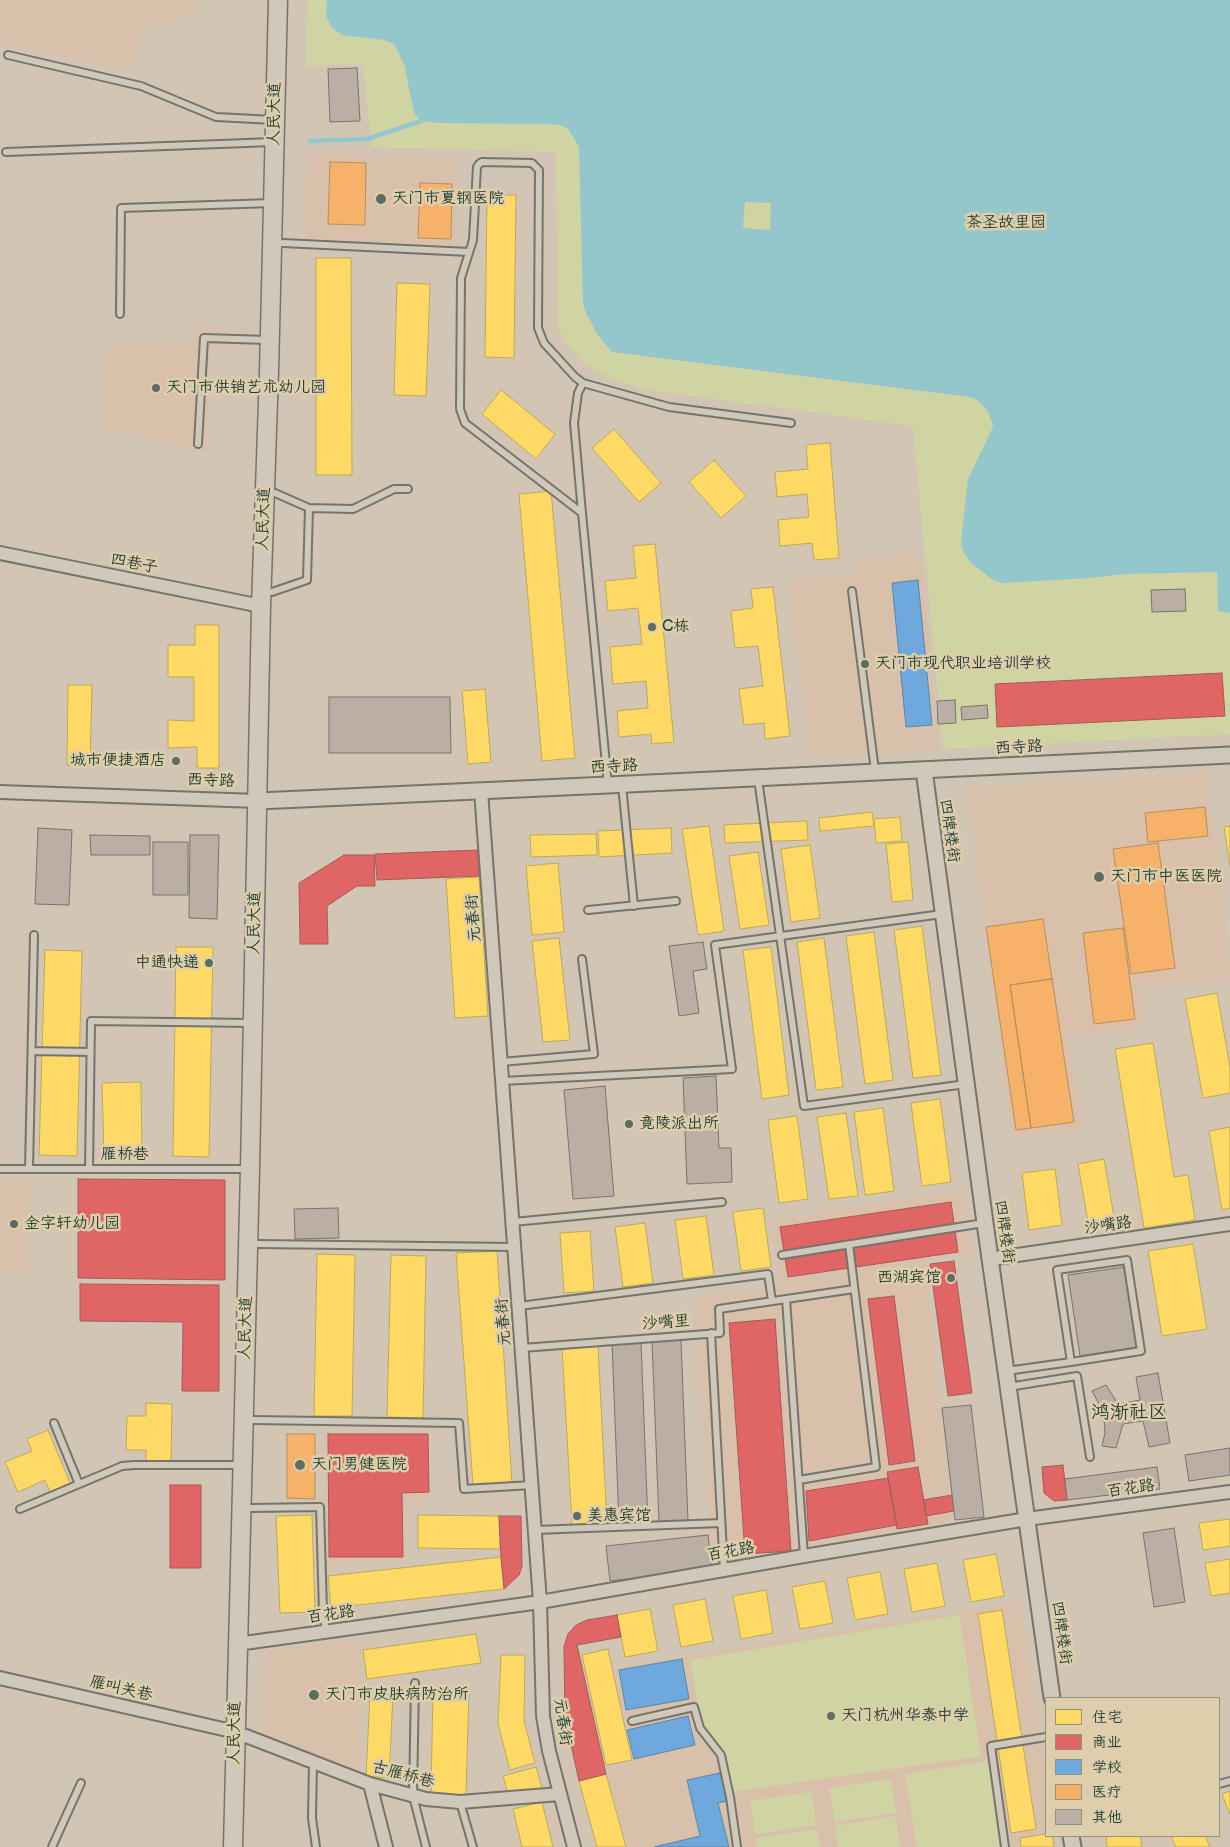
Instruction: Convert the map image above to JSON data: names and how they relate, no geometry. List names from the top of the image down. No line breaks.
{"streets":{"main road":["人民大道"],"street":["四巷子","西寺路","四牌楼街","元春街","沙嘴路","百花路","雁叫关巷","古雁桥巷"],"lane":["雁桥巷","沙嘴里"]},"crossings":[["人民大道","四巷子"],["人民大道","西寺路"],["人民大道","雁桥巷"],["人民大道","百花路"],["人民大道","雁叫关巷"],["人民大道","古雁桥巷"],["西寺路","四牌楼街"],["西寺路","元春街"],["四牌楼街","沙嘴路"],["四牌楼街","百花路"],["元春街","沙嘴里"],["元春街","百花路"],["元春街","古雁桥巷"],["雁叫关巷","古雁桥巷"]],"districts":["鸿渐社区"],"parks":["茶圣故里园"],"places":["天门市夏钢医院","天门市供销艺术幼儿园","C栋","天门市现代职业培训学校","城市便捷酒店","天门市中医医院","中通快递","竟陵派出所","金字轩幼儿园","西湖宾馆","天门男健医院","美惠宾馆","天门市皮肤病防治所","天门杭州华泰中学"],"legend":["住宅","商业","学校","医疗","其他"]}
